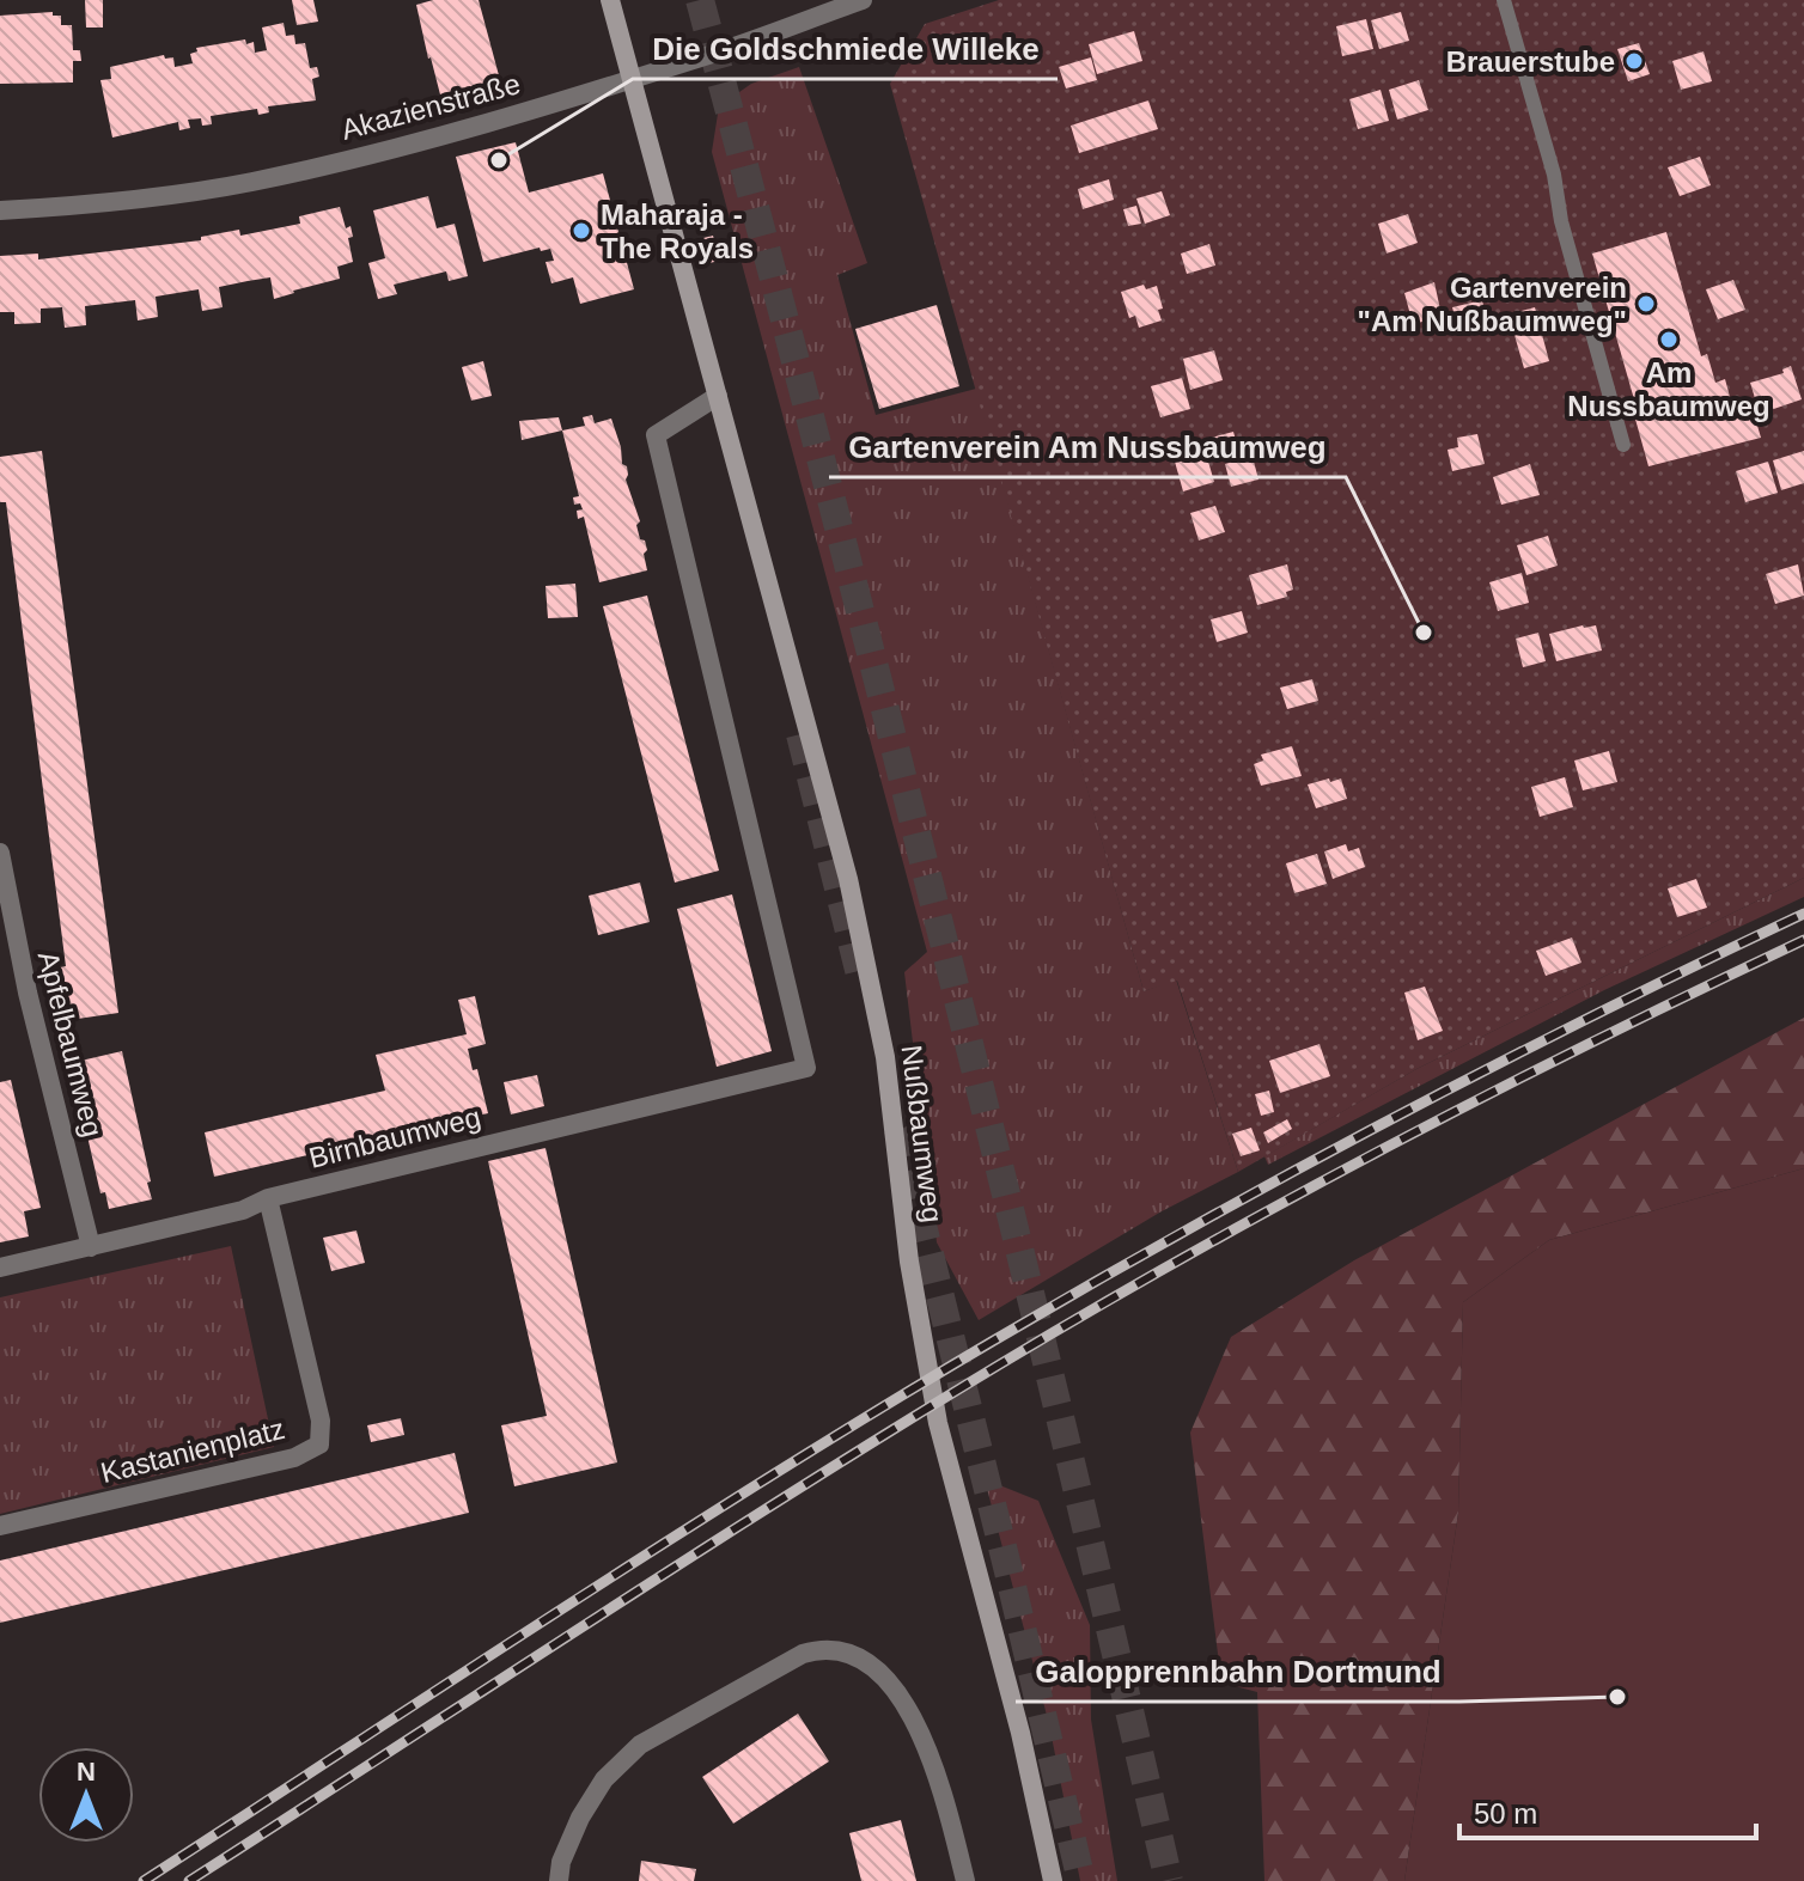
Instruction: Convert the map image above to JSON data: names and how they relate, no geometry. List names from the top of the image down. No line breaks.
{"streets":{"street":["Akazienstraße","Apfelbaumweg","Nußbaumweg","Birnbaumweg","Kastanienplatz"]},"crossings":[["Akazienstraße","Nußbaumweg"],["Apfelbaumweg","Birnbaumweg"],["Nußbaumweg","Birnbaumweg"],["Birnbaumweg","Kastanienplatz"]],"places":["Brauerstube","Die Goldschmiede Willeke","Maharaja - The Royals","Gartenverein \"Am Nußbaumweg\"","Am Nussbaumweg","Gartenverein Am Nussbaumweg","Galopprennbahn Dortmund"],"scale_bar":"50 m","north":"top"}
